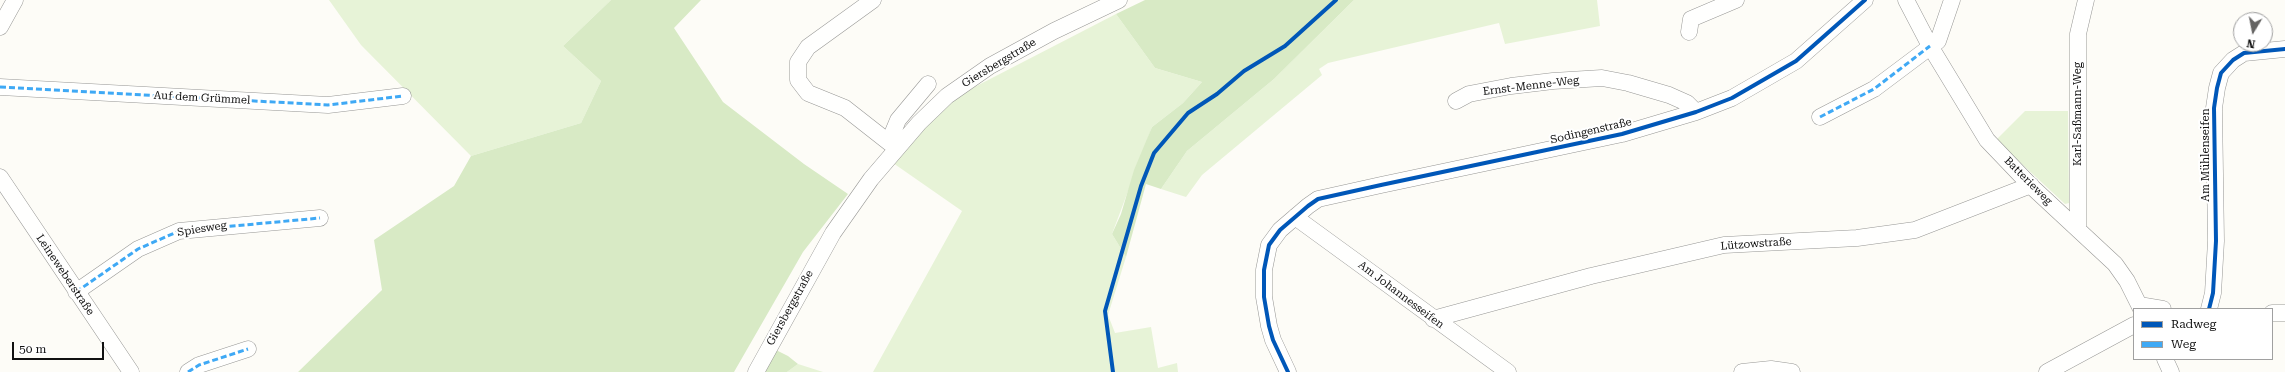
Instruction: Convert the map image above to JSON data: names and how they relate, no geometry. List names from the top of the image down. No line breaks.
{"streets":{"street":["Giersbergstraße","Ernst-Menne-Weg","Auf dem Grümmel","Karl-Saßmann-Weg","Sodingenstraße","Am Mühlenseifen","Batterieweg","Spiesweg","Lützowstraße","Leineweberstraße","Am Johannesseifen"]},"crossings":[["Ernst-Menne-Weg","Sodingenstraße"],["Karl-Saßmann-Weg","Batterieweg"],["Sodingenstraße","Am Johannesseifen"],["Batterieweg","Lützowstraße"],["Spiesweg","Leineweberstraße"],["Lützowstraße","Am Johannesseifen"]],"legend":["Radweg","Weg"],"scale_bar":"50 m","north":"bottom"}
